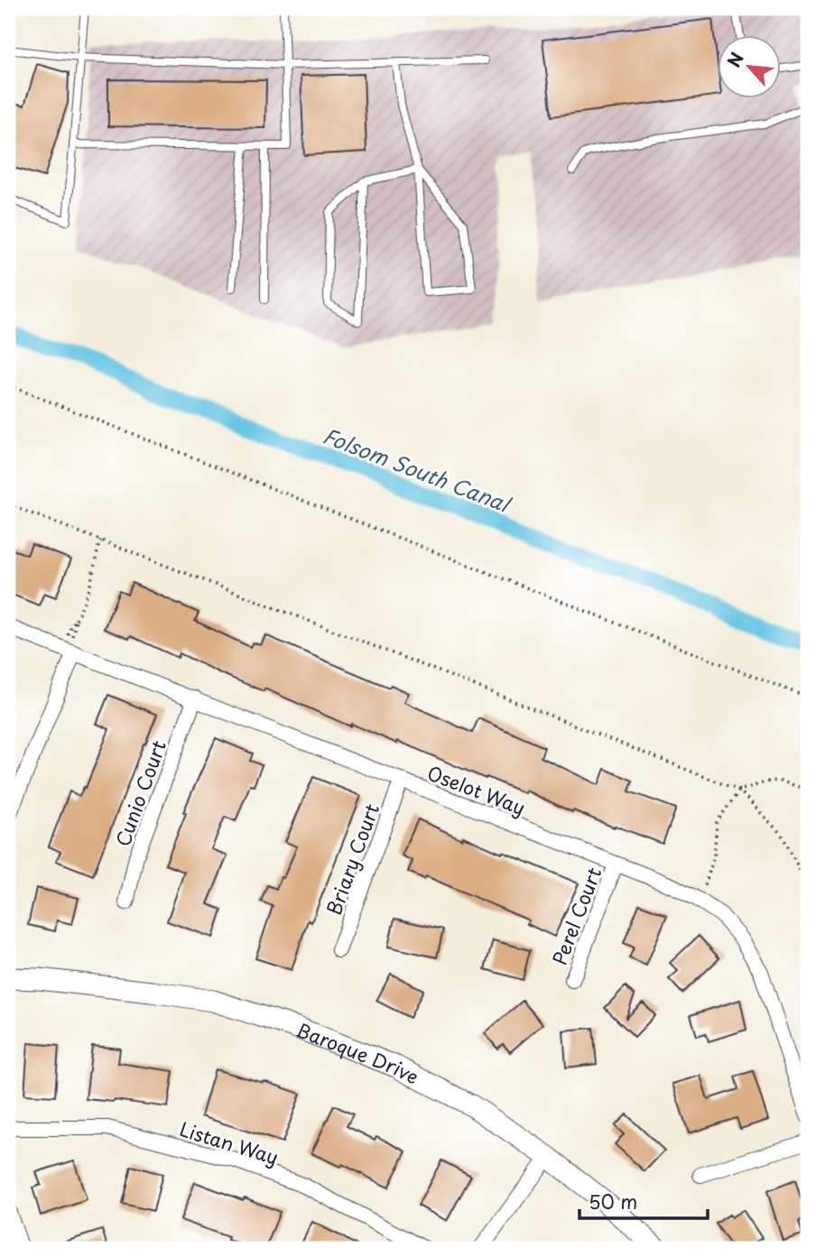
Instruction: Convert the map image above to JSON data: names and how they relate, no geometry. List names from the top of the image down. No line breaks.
{"streets":{"street":["Oselot Way","Cunio Court","Briary Court","Perel Court","Baroque Drive","Listan Way"]},"crossings":[["Oselot Way","Cunio Court"],["Oselot Way","Briary Court"],["Oselot Way","Perel Court"]],"water":["Folsom South Canal"],"scale_bar":"50 m","north":"top left"}
